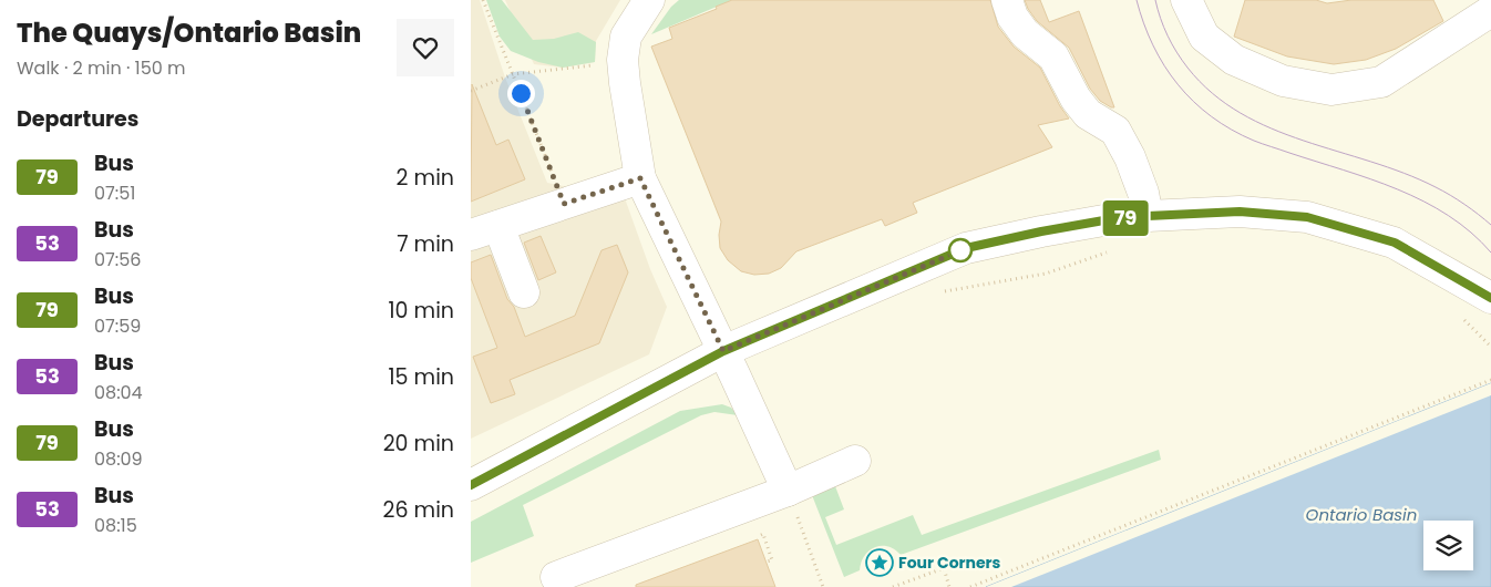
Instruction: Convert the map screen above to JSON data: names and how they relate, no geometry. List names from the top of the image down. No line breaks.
{"water":["Ontario Basin"],"places":{"place":["Four Corners"]},"lines":["bus line 79"],"page":{"heading":[["The Quays/Ontario Basin","Walk · 2 min · 150 m"],"Departures"],"on_map":"79","list":[{"mark":"79","name":"Bus","note":"07:51","value":"2 min"},{"mark":"53","name":"Bus","note":"07:56","value":"7 min"},{"mark":"79","name":"Bus","note":"07:59","value":"10 min"},{"mark":"53","name":"Bus","note":"08:04","value":"15 min"},{"mark":"79","name":"Bus","note":"08:09","value":"20 min"},{"mark":"53","name":"Bus","note":"08:15","value":"26 min"}]}}
